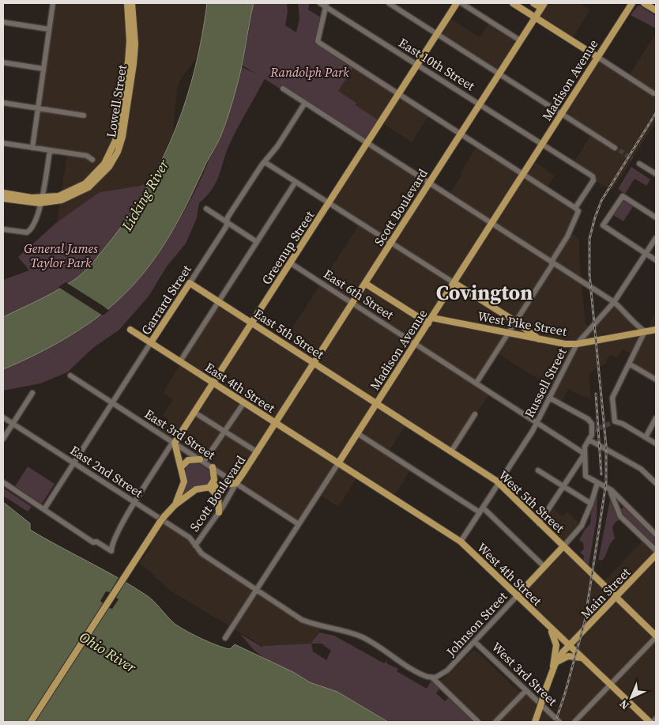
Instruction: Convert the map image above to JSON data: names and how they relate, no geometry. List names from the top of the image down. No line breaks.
{"streets":{"main road":["Madison Avenue","Lowell Street","Scott Boulevard","Greenup Street","Garrard Street","West Pike Street","East 5th Street","East 4th Street","West 5th Street","West 4th Street","Main Street","Johnson Street"],"street":["East 10th Street","East 6th Street","Russell Street","East 3rd Street","East 2nd Street","West 3rd Street"]},"crossings":[["East 10th Street","Madison Avenue"],["East 10th Street","Scott Boulevard"],["East 10th Street","Greenup Street"],["Madison Avenue","East 6th Street"],["Madison Avenue","West Pike Street"],["Madison Avenue","East 5th Street"],["Madison Avenue","East 4th Street"],["Madison Avenue","East 3rd Street"],["Madison Avenue","East 2nd Street"],["Madison Avenue","West 5th Street"],["Madison Avenue","West 4th Street"],["Scott Boulevard","East 6th Street"],["Scott Boulevard","East 5th Street"],["Scott Boulevard","East 4th Street"],["Scott Boulevard","East 3rd Street"],["Scott Boulevard","East 2nd Street"],["Greenup Street","East 6th Street"],["Greenup Street","Garrard Street"],["Greenup Street","East 5th Street"],["Greenup Street","East 4th Street"],["Greenup Street","East 3rd Street"],["Greenup Street","East 2nd Street"],["East 6th Street","Russell Street"],["Garrard Street","East 5th Street"],["Garrard Street","East 4th Street"],["Garrard Street","East 3rd Street"],["Garrard Street","East 2nd Street"],["West Pike Street","Russell Street"],["East 5th Street","West 5th Street"],["Russell Street","West 5th Street"],["Russell Street","West 4th Street"],["East 4th Street","West 4th Street"],["East 2nd Street","Johnson Street"],["West 5th Street","Main Street"],["West 5th Street","Johnson Street"],["West 4th Street","Main Street"],["West 4th Street","Johnson Street"],["Johnson Street","West 3rd Street"]],"districts":["Covington"],"water":["Licking River","Ohio River"],"parks":["Randolph Park","General James Taylor Park"],"north":"bottom left"}
